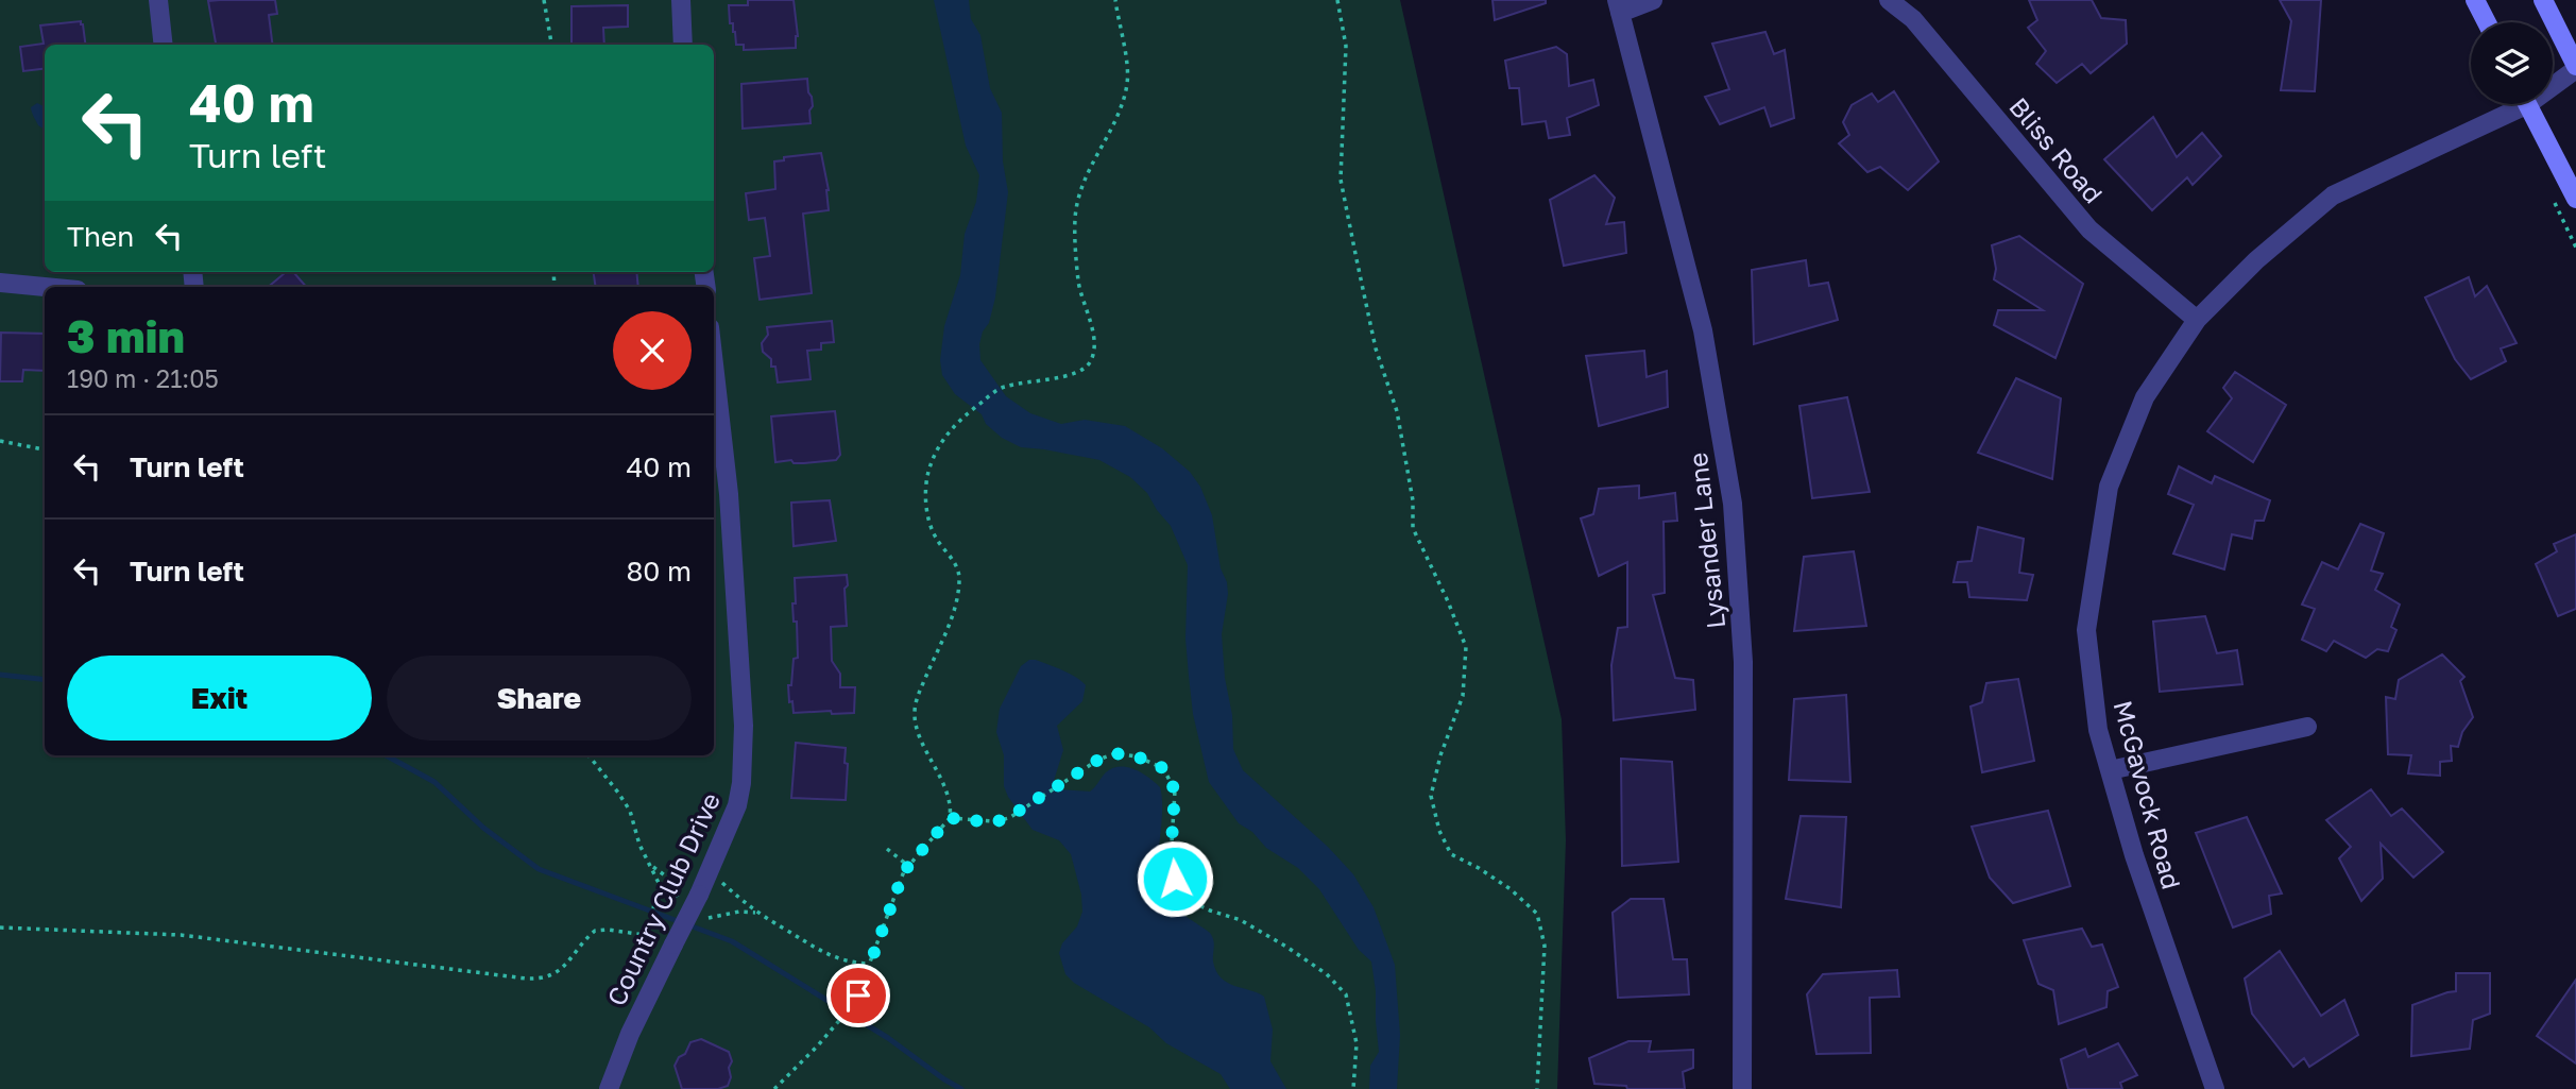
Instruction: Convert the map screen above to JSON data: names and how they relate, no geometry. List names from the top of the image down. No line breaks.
{"streets":{"street":["Bliss Road","Lysander Lane","McGavock Road","Country Club Drive"]},"crossings":[["Bliss Road","McGavock Road"]],"page":{"turn":["40 m","Turn left"],"then":"Then","heading":["3 min","190 m · 21:05"],"list":[{"name":"Turn left","value":"40 m"},{"name":"Turn left","value":"80 m"}],"buttons":["Exit","Share"]}}
